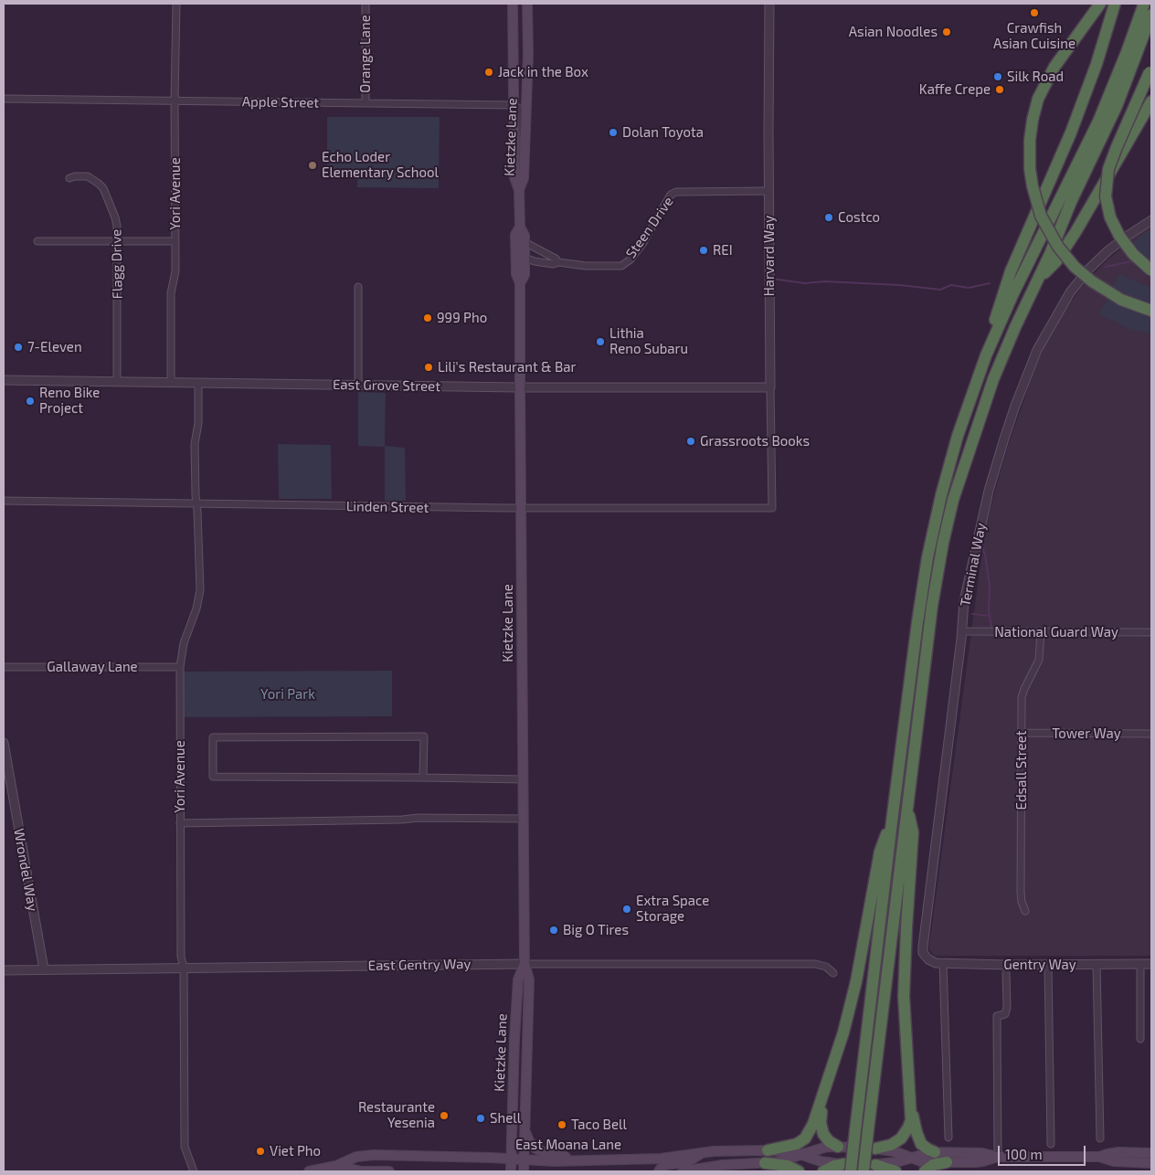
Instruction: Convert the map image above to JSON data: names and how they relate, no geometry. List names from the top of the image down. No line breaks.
{"streets":{"main road":["Kietzke Lane","East Moana Lane"],"street":["Orange Lane","Apple Street","Yori Avenue","Steen Drive","Harvard Way","Flagg Drive","East Grove Street","Linden Street","Terminal Way","National Guard Way","Gallaway Lane","Tower Way","Edsall Street","Wrondel Way","East Gentry Way","Gentry Way"]},"crossings":[["Orange Lane","Apple Street"],["Apple Street","Kietzke Lane"],["Apple Street","Yori Avenue"],["Kietzke Lane","Steen Drive"],["Kietzke Lane","East Grove Street"],["Kietzke Lane","Linden Street"],["Kietzke Lane","East Gentry Way"],["Kietzke Lane","East Moana Lane"],["Yori Avenue","East Grove Street"],["Yori Avenue","Linden Street"],["Yori Avenue","Gallaway Lane"],["Yori Avenue","East Gentry Way"],["Steen Drive","Harvard Way"],["Harvard Way","East Grove Street"],["Harvard Way","Linden Street"],["Flagg Drive","East Grove Street"],["Terminal Way","National Guard Way"],["Terminal Way","Gentry Way"],["National Guard Way","Edsall Street"],["Tower Way","Edsall Street"],["Wrondel Way","East Gentry Way"]],"parks":["Yori Park"],"places":["Crawfish Asian Cuisine","Asian Noodles","Jack in the Box","Silk Road","Kaffe Crepe","Dolan Toyota","Echo Loder Elementary School","Costco","REI","999 Pho","Lithia Reno Subaru","7-Eleven","Lili's Restaurant & Bar","Reno Bike Project","Grassroots Books","Extra Space Storage","Big O Tires","Restaurante Yesenia","Shell","Taco Bell","Viet Pho"],"scale_bar":"100 m"}
